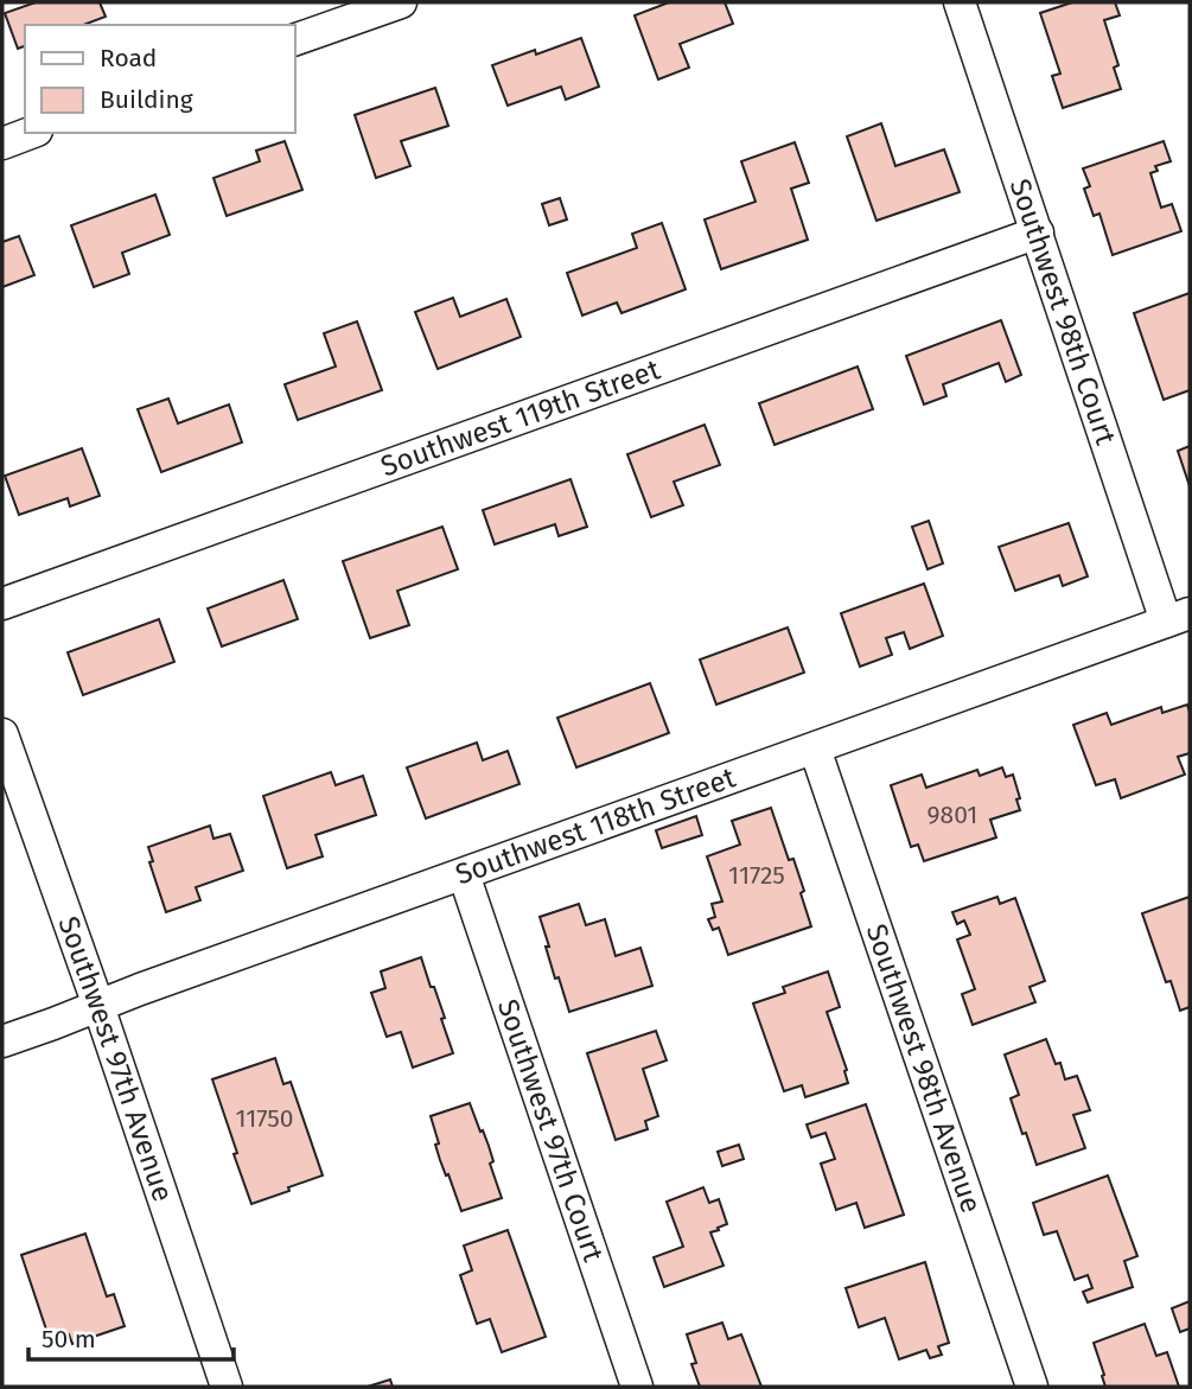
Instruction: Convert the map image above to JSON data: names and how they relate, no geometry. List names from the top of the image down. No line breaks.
{"streets":{"street":["Southwest 98th Court","Southwest 119th Street","Southwest 118th Street","Southwest 97th Avenue","Southwest 98th Avenue","Southwest 97th Court"]},"crossings":[["Southwest 98th Court","Southwest 119th Street"],["Southwest 98th Court","Southwest 118th Street"],["Southwest 118th Street","Southwest 97th Avenue"],["Southwest 118th Street","Southwest 98th Avenue"],["Southwest 118th Street","Southwest 97th Court"]],"house_numbers":["9801","11725","11750"],"legend":["Road","Building"],"scale_bar":"50 m"}
